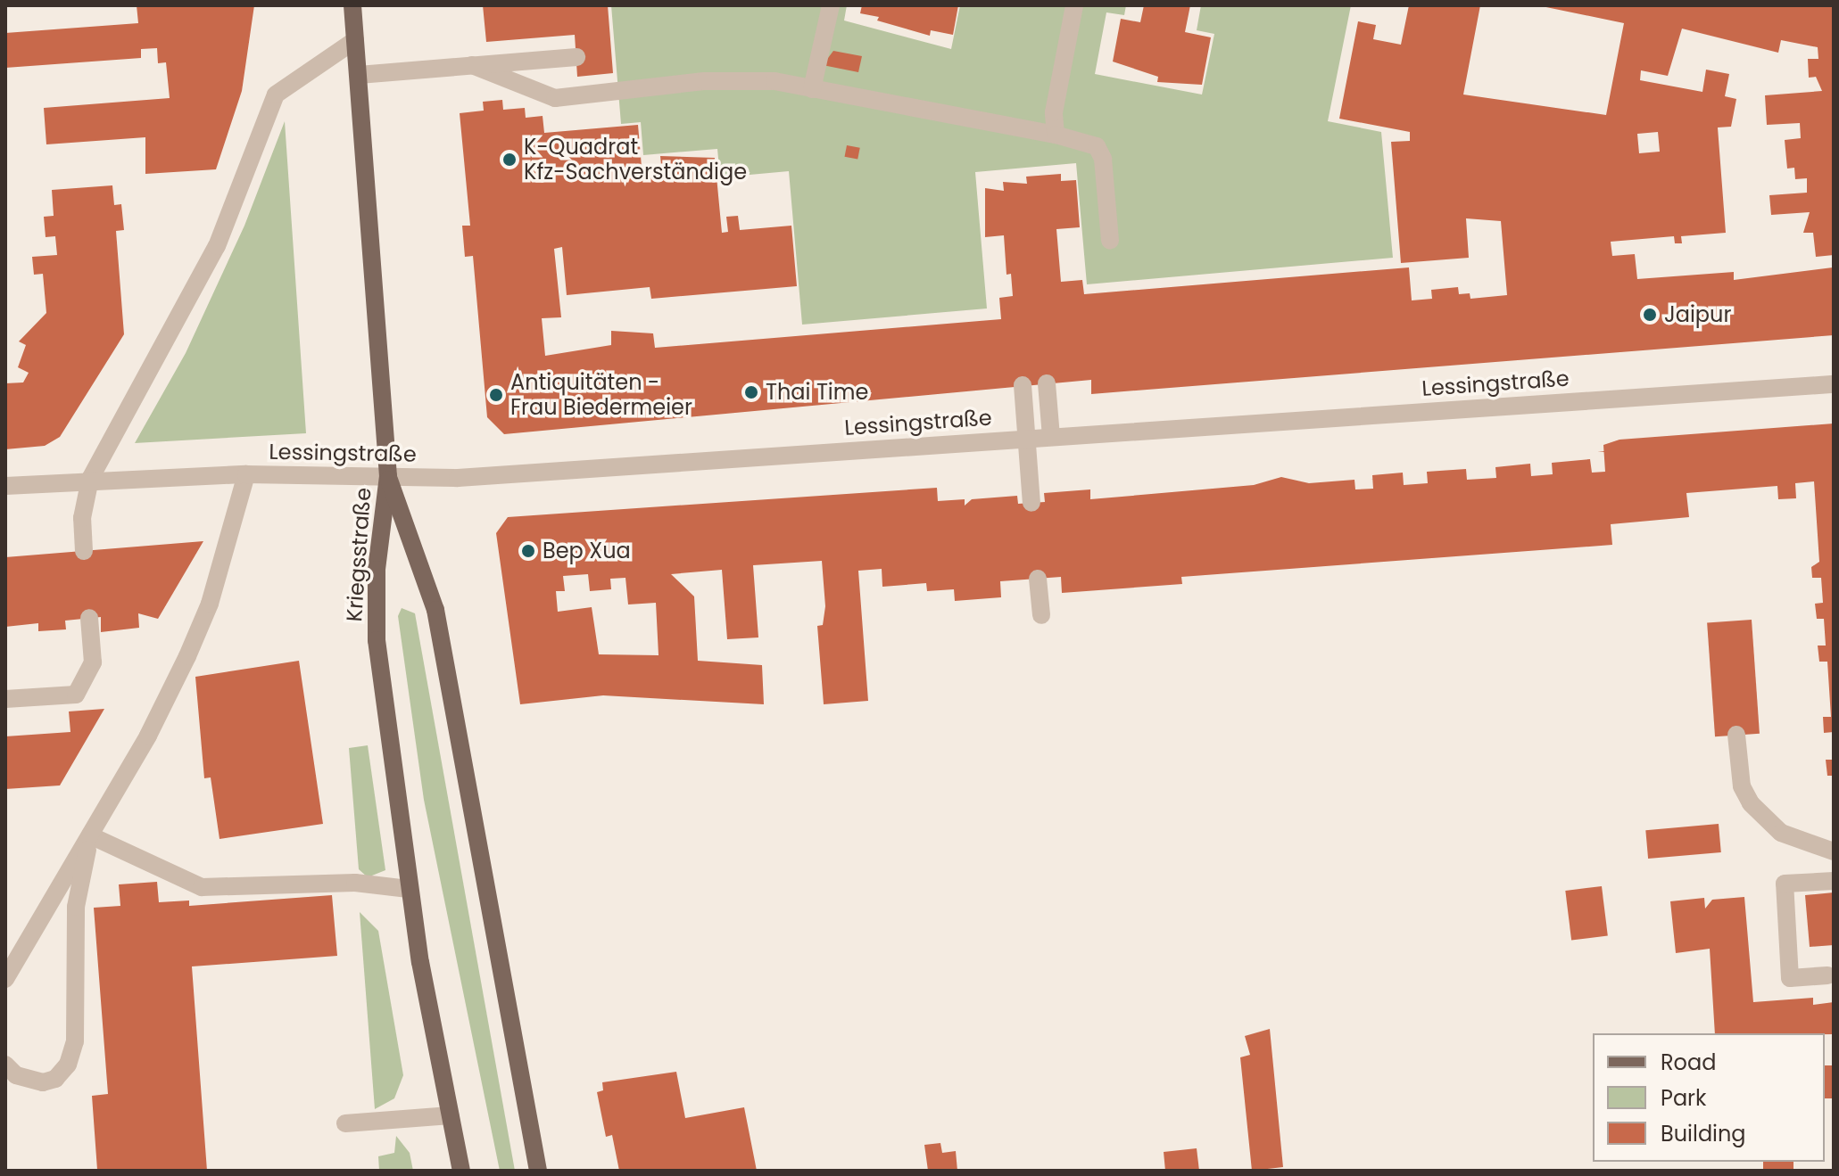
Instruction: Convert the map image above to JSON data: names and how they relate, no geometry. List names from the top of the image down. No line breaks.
{"streets":{"main road":["Kriegsstraße"],"street":["Lessingstraße"]},"crossings":[["Lessingstraße","Kriegsstraße"]],"places":["K-Quadrat Kfz-Sachverständige","Jaipur","Thai Time","Antiquitäten - Frau Biedermeier","Bep Xua"],"legend":["Road","Park","Building"]}
